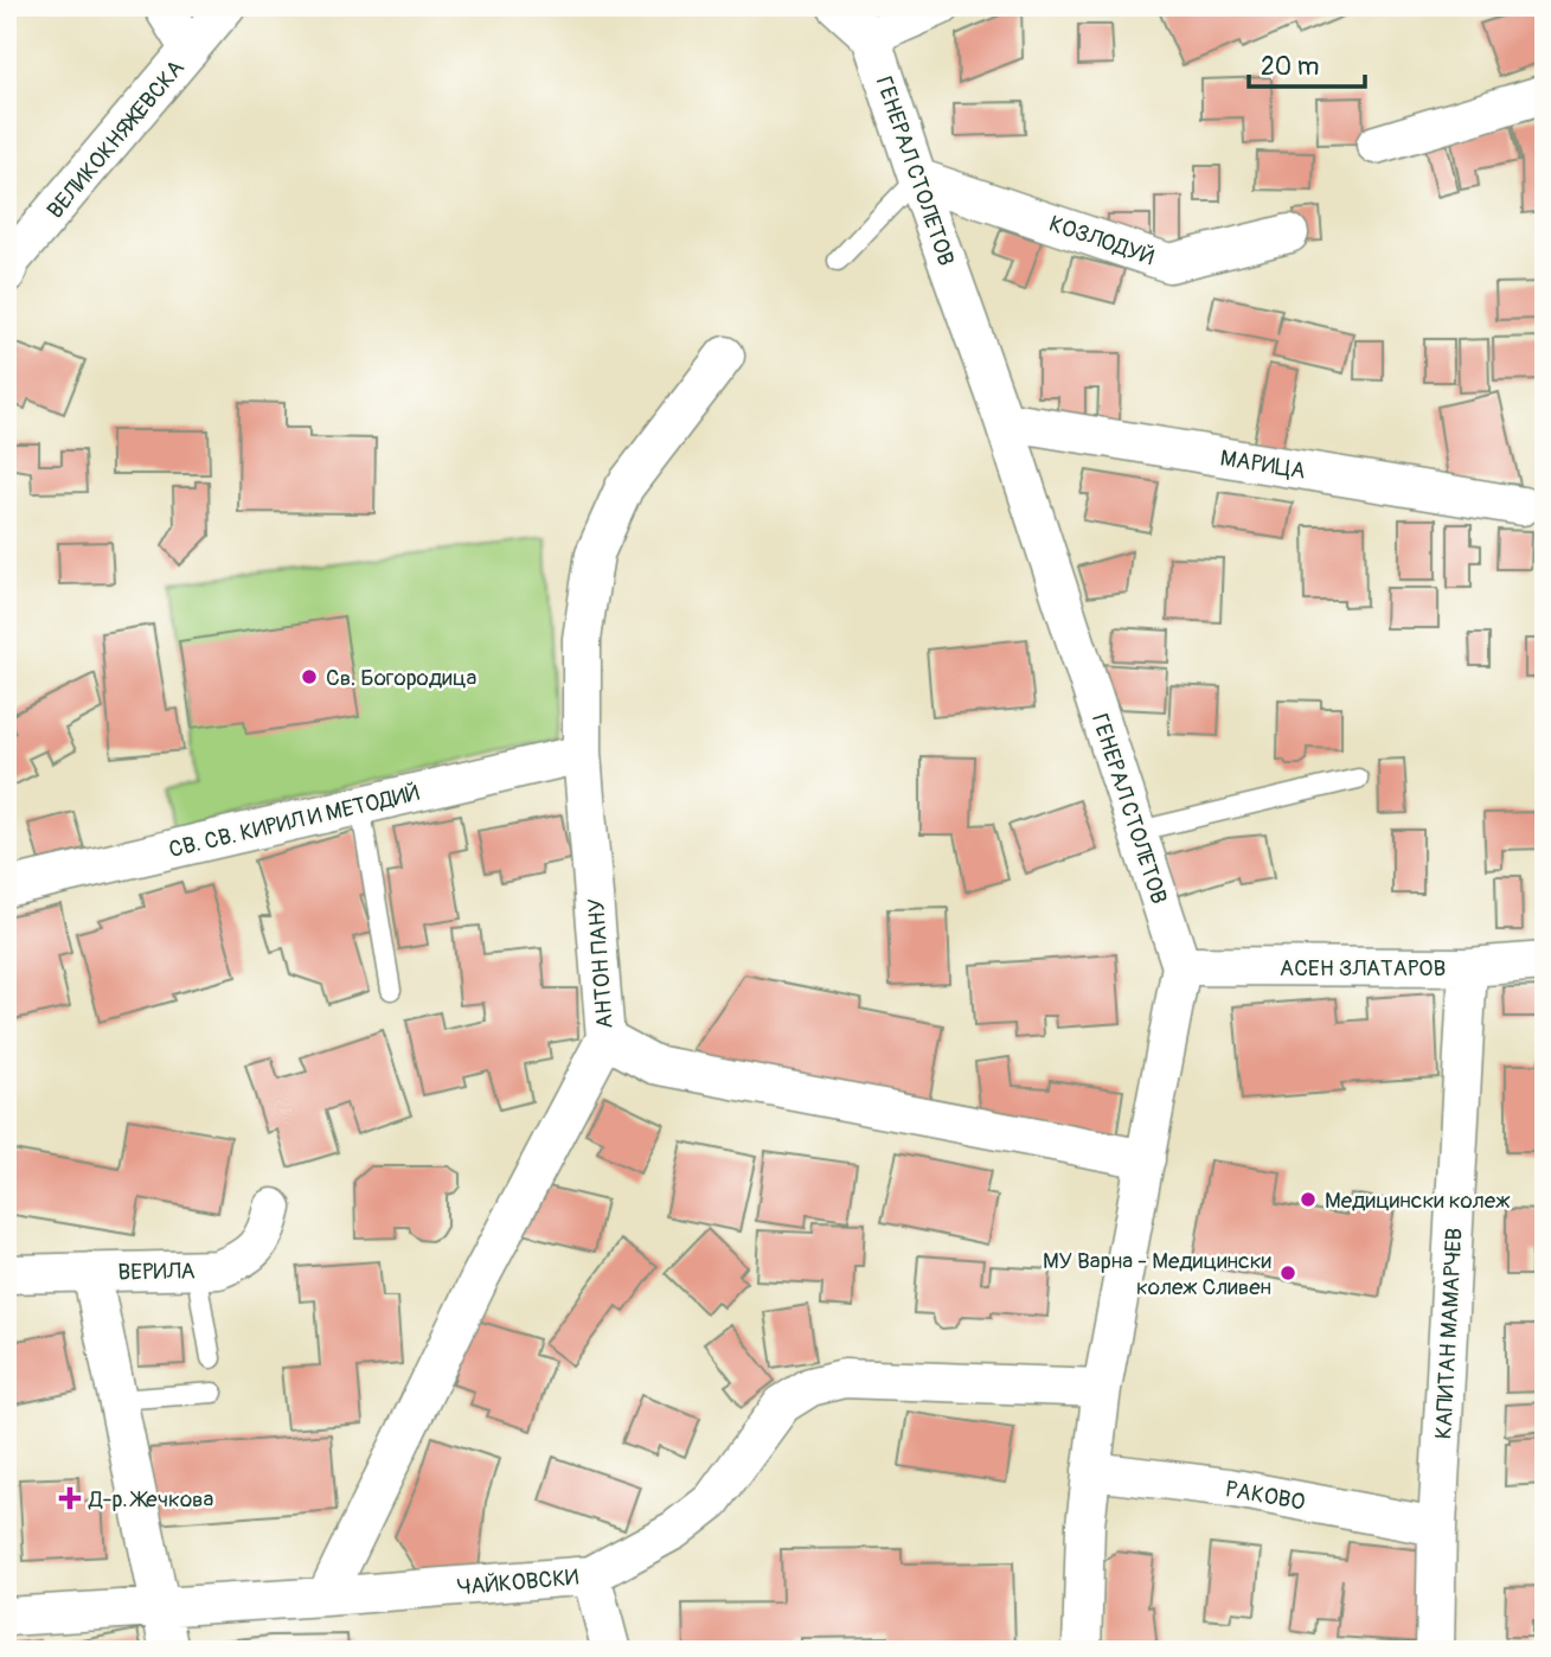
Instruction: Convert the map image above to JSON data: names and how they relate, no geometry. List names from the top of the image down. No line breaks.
{"streets":{"street":["ВЕЛИКОКНЯЖЕВСКА","ГЕНЕРАЛ СТОЛЕТОВ","КОЗЛОДУЙ","МАРИЦА","СВ. СВ. КИРИЛ И МЕТОДИЙ","АНТОН ПАНУ","АСЕН ЗЛАТАРОВ","ВЕРИЛА","КАПИТАН МАМАРЧЕВ","РАКОВО","ЧАЙКОВСКИ"]},"crossings":[["ГЕНЕРАЛ СТОЛЕТОВ","КОЗЛОДУЙ"],["ГЕНЕРАЛ СТОЛЕТОВ","МАРИЦА"],["ГЕНЕРАЛ СТОЛЕТОВ","АСЕН ЗЛАТАРОВ"],["ГЕНЕРАЛ СТОЛЕТОВ","РАКОВО"],["ГЕНЕРАЛ СТОЛЕТОВ","ЧАЙКОВСКИ"],["СВ. СВ. КИРИЛ И МЕТОДИЙ","АНТОН ПАНУ"],["АНТОН ПАНУ","ЧАЙКОВСКИ"],["АСЕН ЗЛАТАРОВ","КАПИТАН МАМАРЧЕВ"],["КАПИТАН МАМАРЧЕВ","РАКОВО"]],"places":{"other":["Св. Богородица","Медицински колеж","МУ Варна - Медицински колеж Сливен"],"health":["Д-р. Жечкова"]},"scale_bar":"20 m"}
